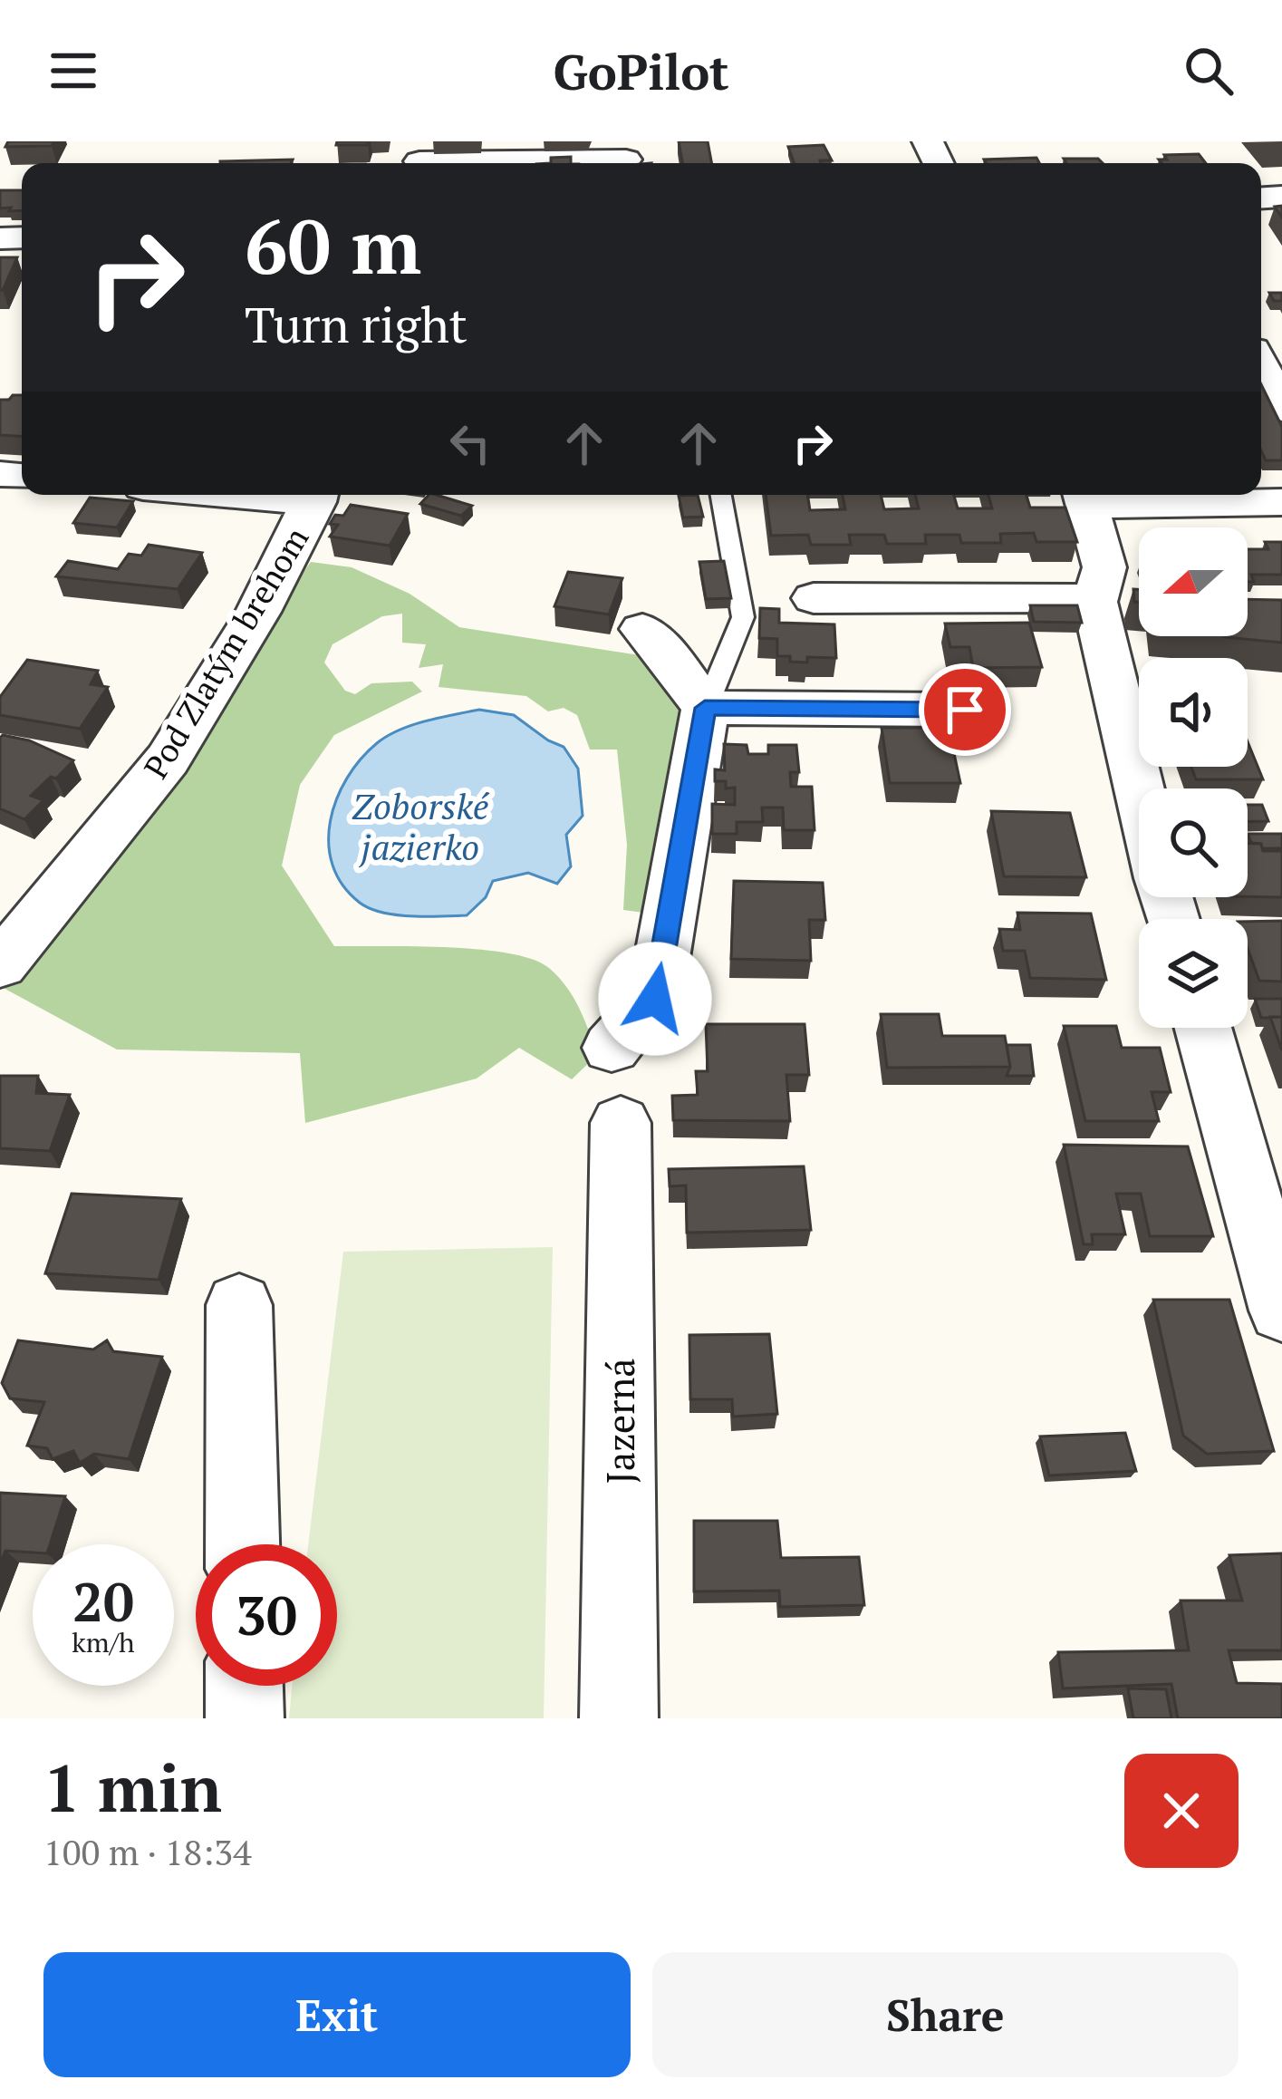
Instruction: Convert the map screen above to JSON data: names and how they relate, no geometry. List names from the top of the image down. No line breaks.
{"streets":{"street":["Pod Zlatým brehom","Jazerná"]},"water":["Zoborské jazierko"],"north":"left","page":{"header":"GoPilot","turn":["60 m","Turn right"],"speed":"20 km/h","limit":"30","heading":["1 min","100 m · 18:34"],"buttons":["Exit","Share"]}}
